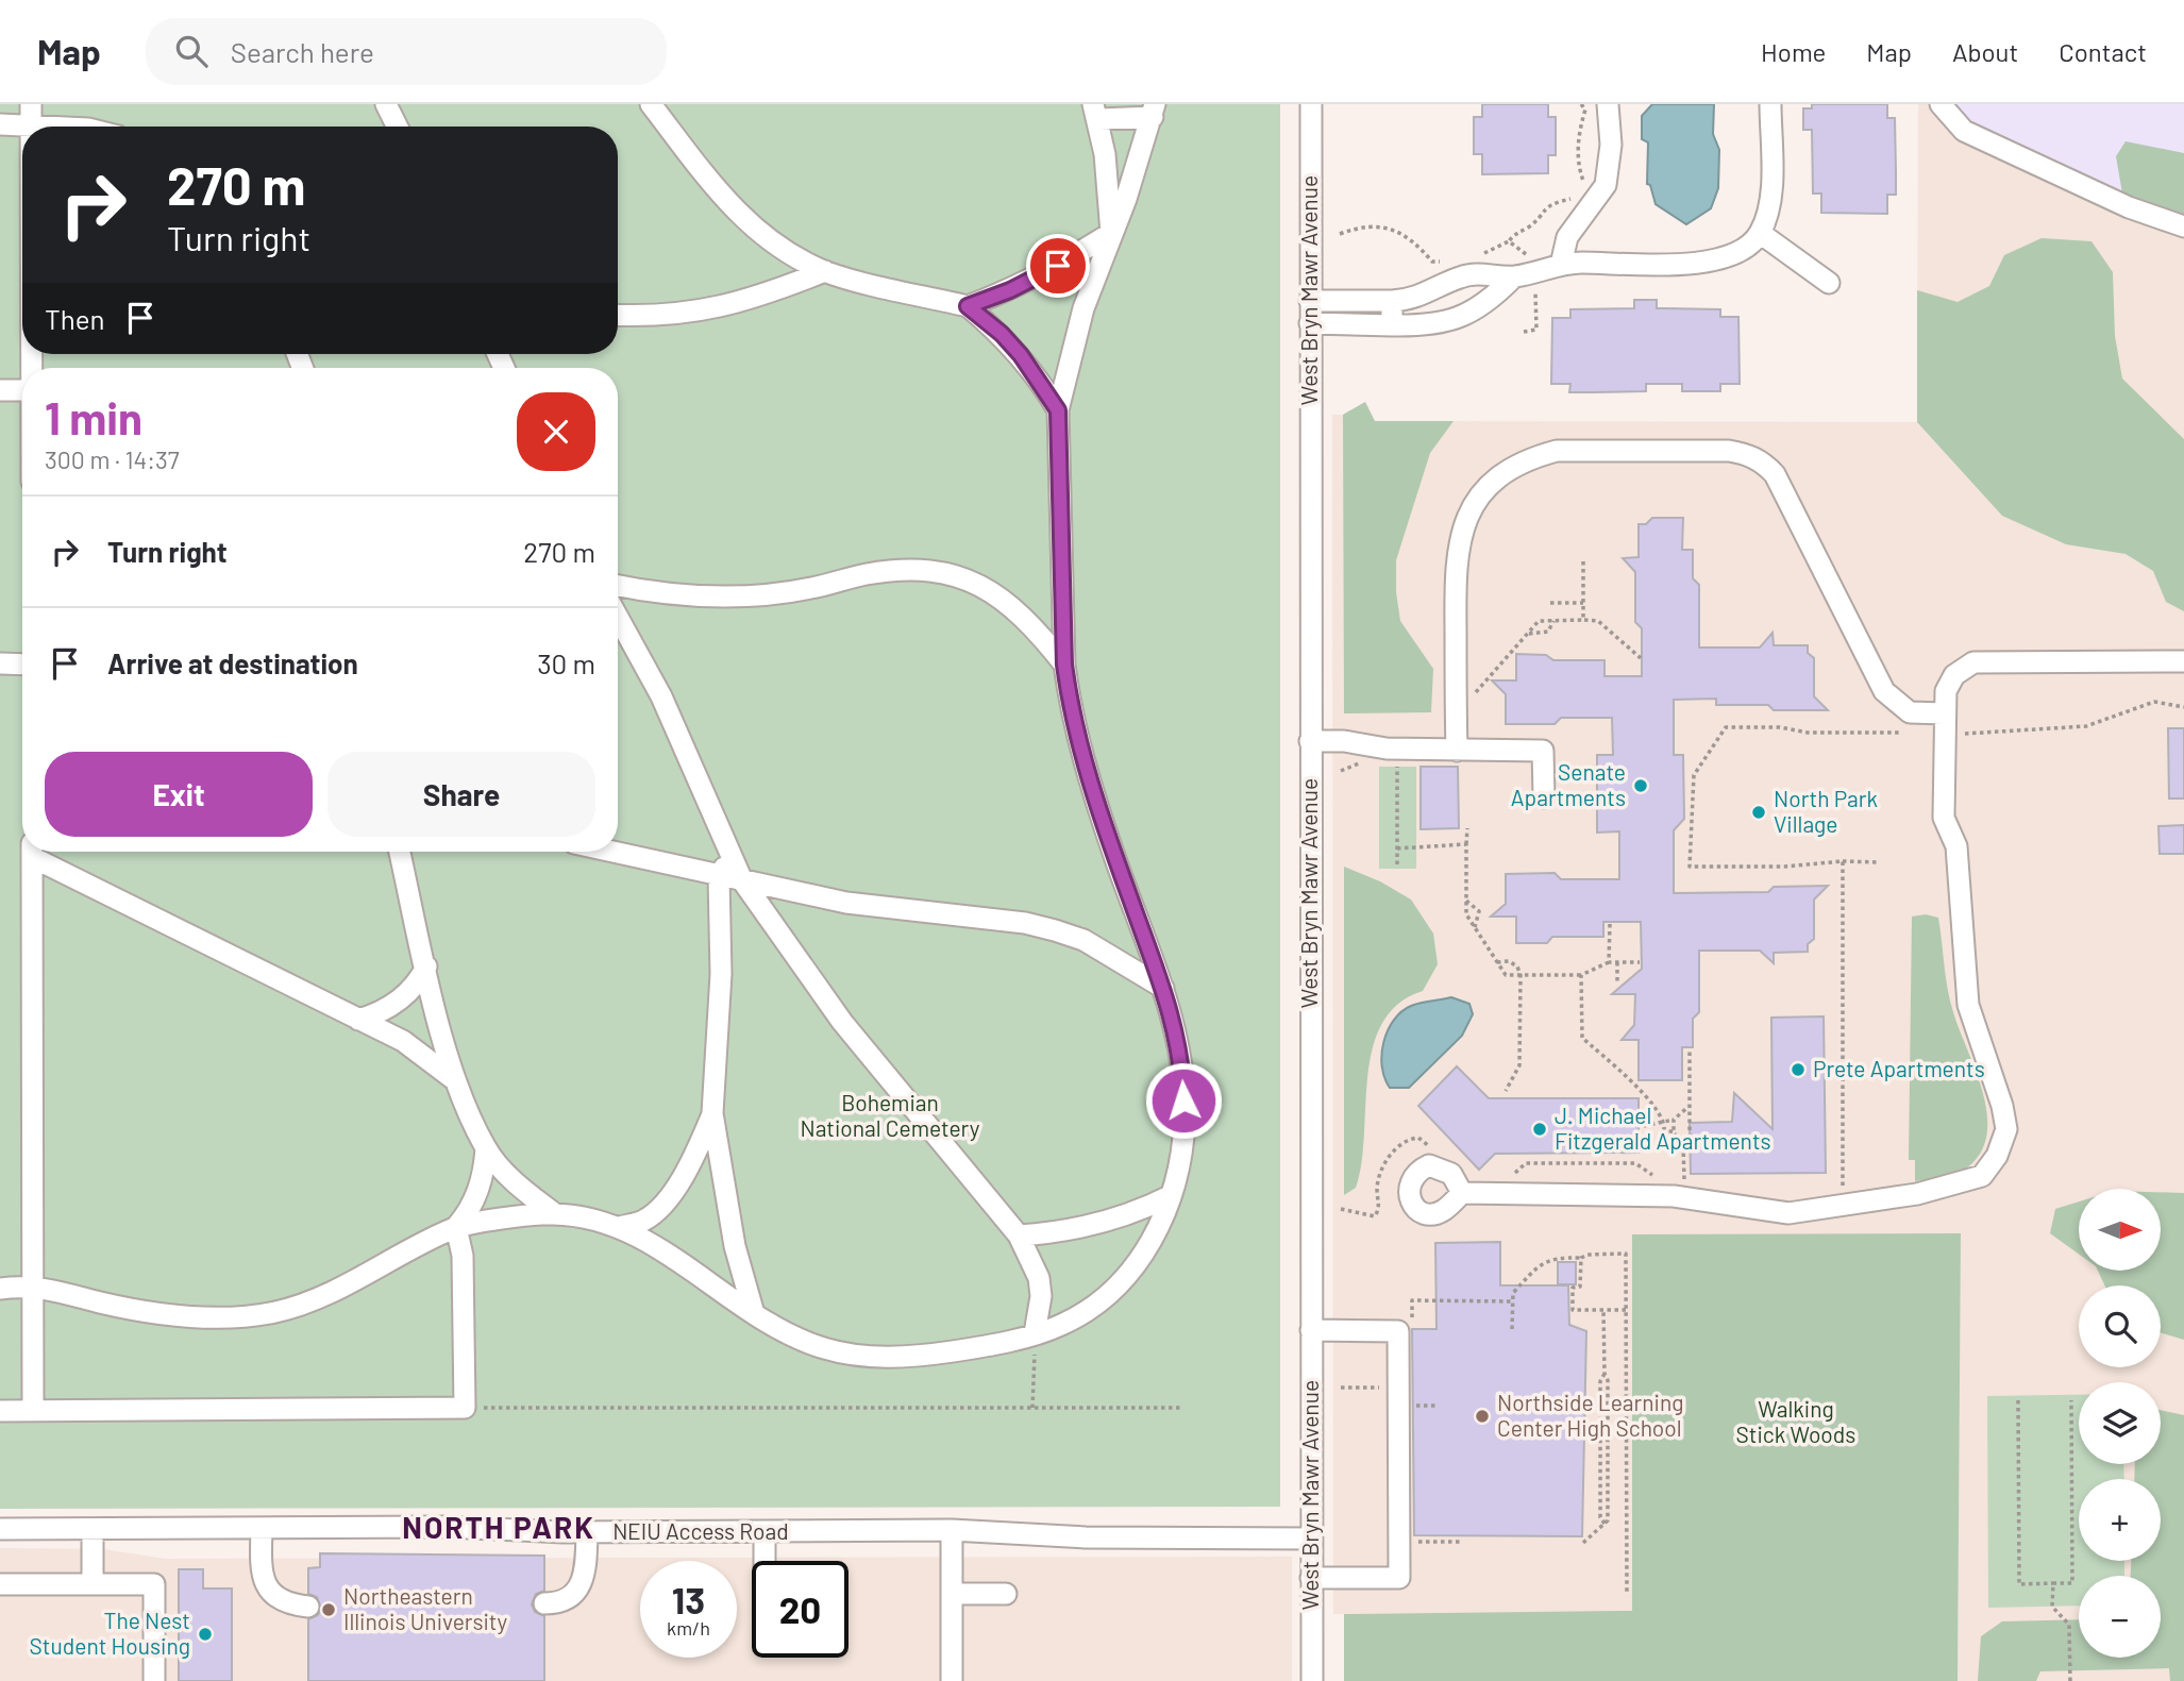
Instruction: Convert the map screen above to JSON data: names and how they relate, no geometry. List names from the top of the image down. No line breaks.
{"streets":{"street":["West Bryn Mawr Avenue","NEIU Access Road"]},"crossings":[["West Bryn Mawr Avenue","NEIU Access Road"]],"districts":["NORTH PARK"],"parks":["Bohemian National Cemetery","Walking Stick Woods"],"places":["Senate Apartments","North Park Village","Prete Apartments","J. Michael Fitzgerald Apartments","Northside Learning Center High School","Northeastern Illinois University","The Nest Student Housing"],"north":"right","page":{"header":"Map","search":"Search here","nav":["Home","Map","About","Contact"],"turn":["270 m","Turn right"],"then":"Then","heading":["1 min","300 m · 14:37"],"list":[{"name":"Turn right","value":"270 m"},{"name":"Arrive at destination","value":"30 m"}],"buttons":["Exit","Share"],"map_buttons":["+","−"],"speed":"13 km/h","limit":"20"}}
